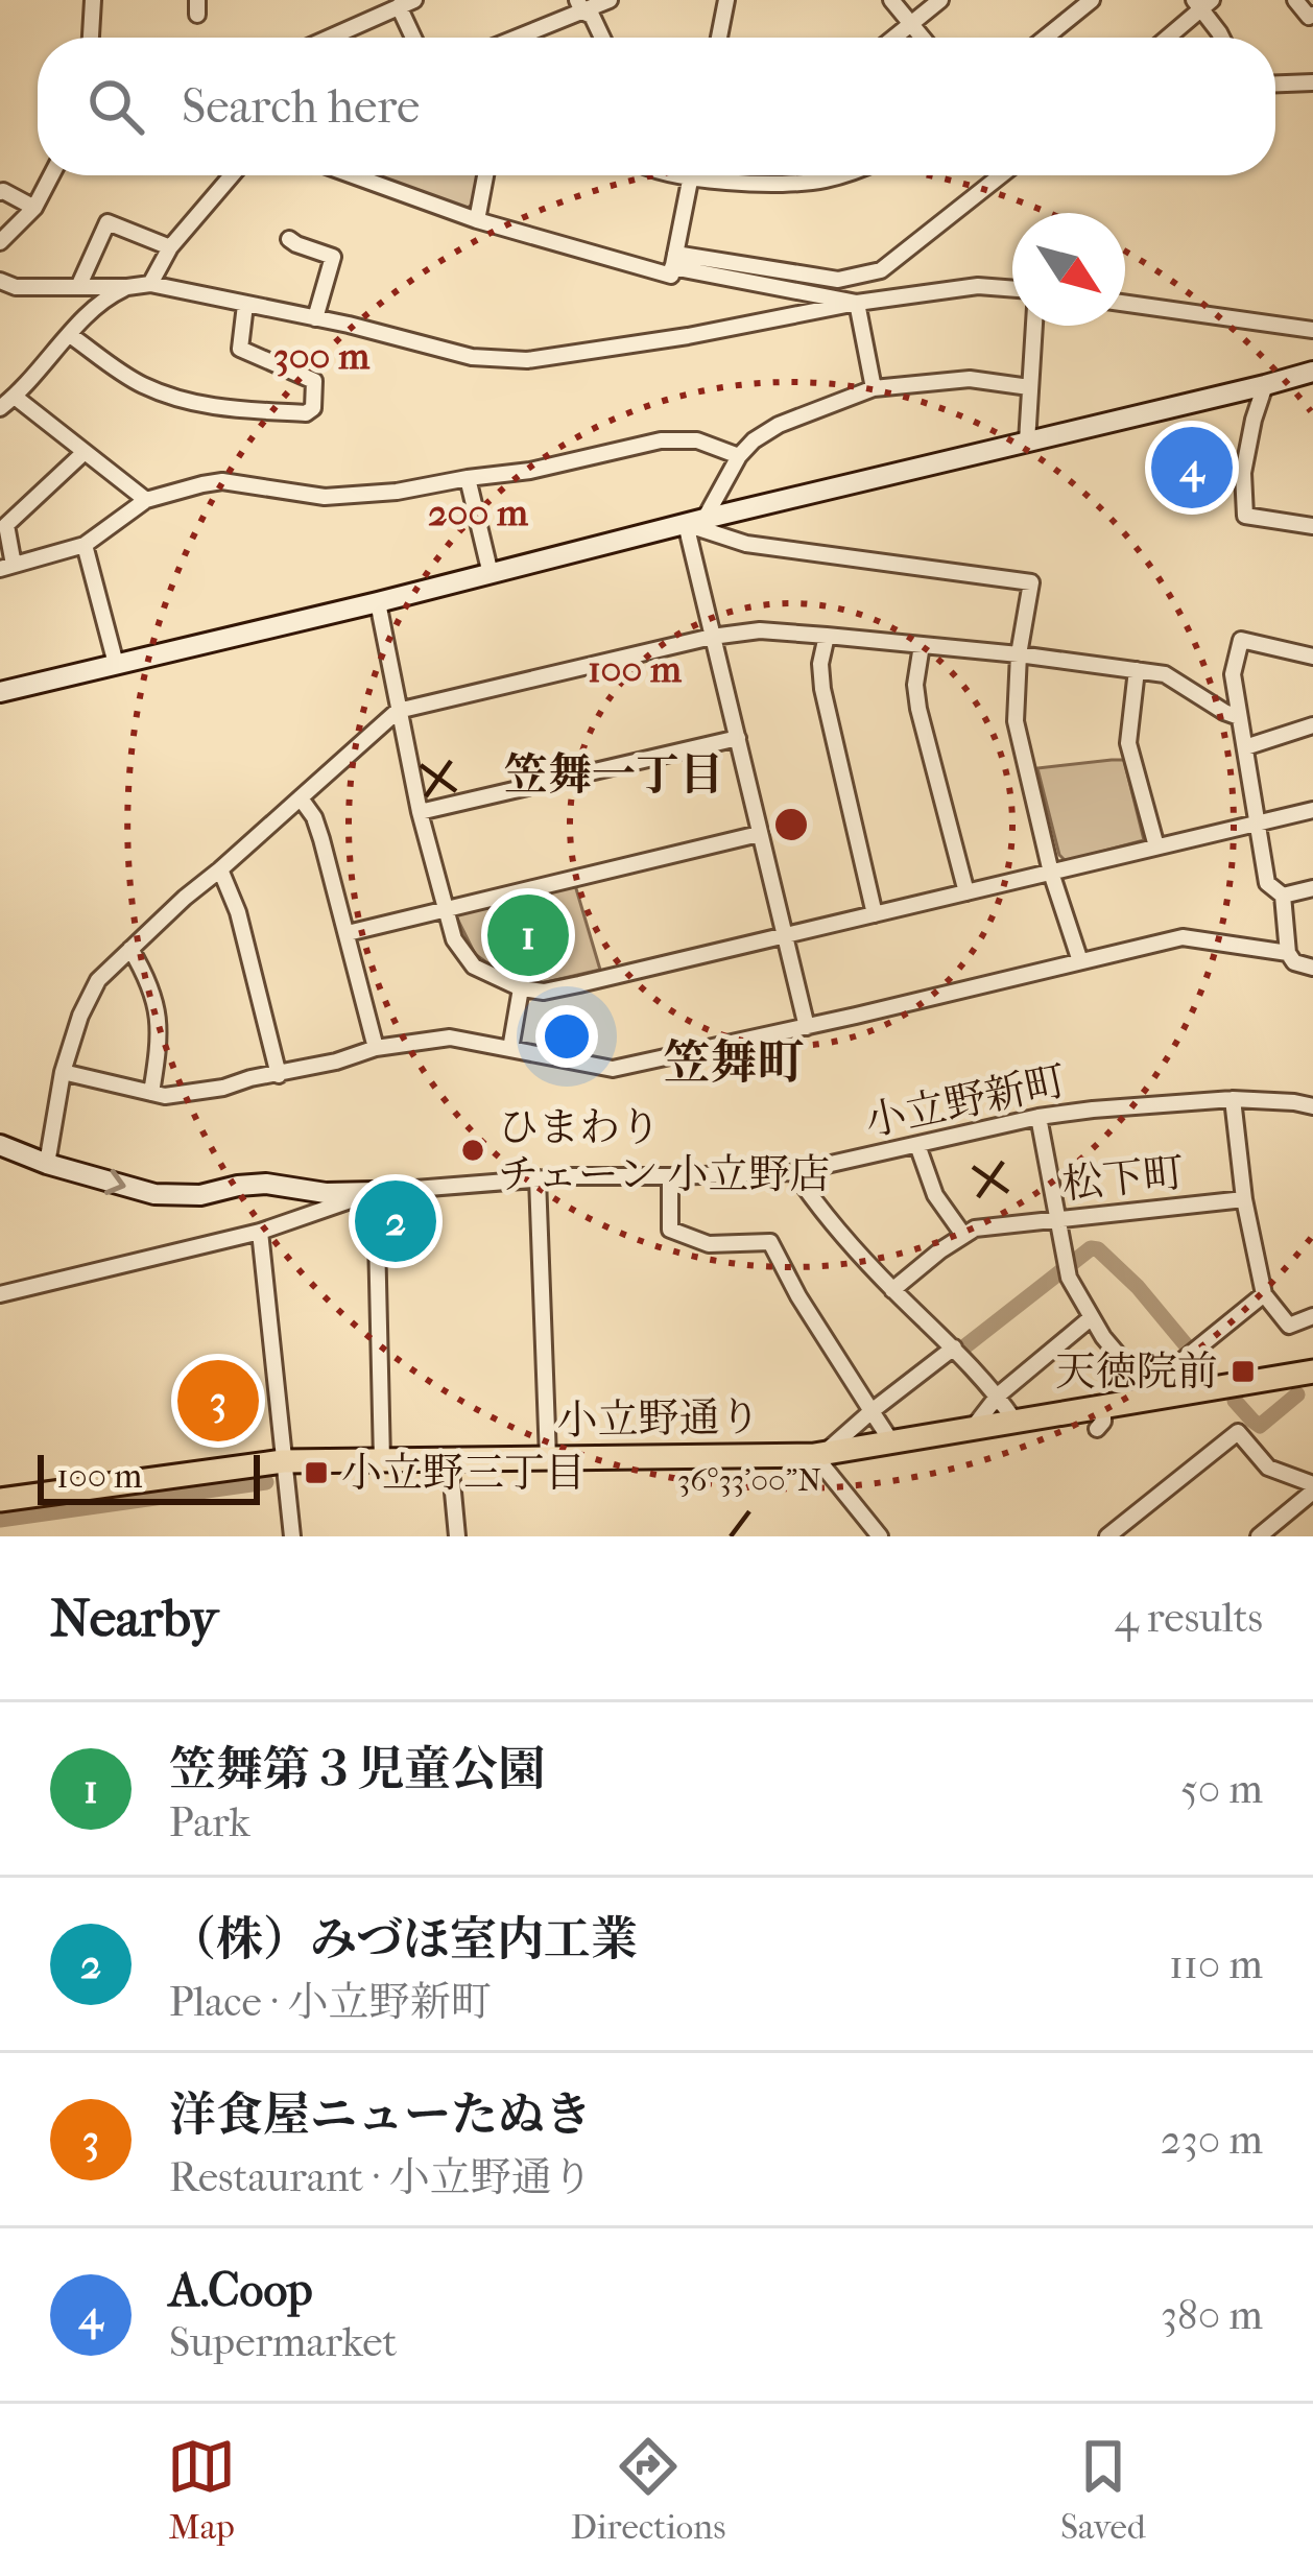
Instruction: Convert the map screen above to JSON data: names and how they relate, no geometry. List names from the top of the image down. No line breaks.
{"streets":{"main road":["小立野通り"],"street":["小立野新町","松下町"]},"districts":["笠舞一丁目","笠舞町"],"places":{"other":["ひまわり チェーン 小立野店"],"transit":["天徳院前","小立野三丁目"]},"scale_bar":"100 m","north":"bottom right","page":{"search":"Search here","pins":["4","1","2","3"],"scale":"100 m","heading":["Nearby","4 results"],"list":[{"mark":"1","name":"笠舞第３児童公園","note":"Park","value":"50 m"},{"mark":"2","name":"（株）みづほ室内工業","note":"Place · 小立野新町","value":"110 m"},{"mark":"3","name":"洋食屋ニューたぬき","note":"Restaurant · 小立野通り","value":"230 m"},{"mark":"4","name":"A.Coop","note":"Supermarket","value":"380 m"}],"nav":["Map","Directions","Saved"]},"coordinates":["36°33'00\"N"],"rings":["300 m","200 m","100 m"]}
